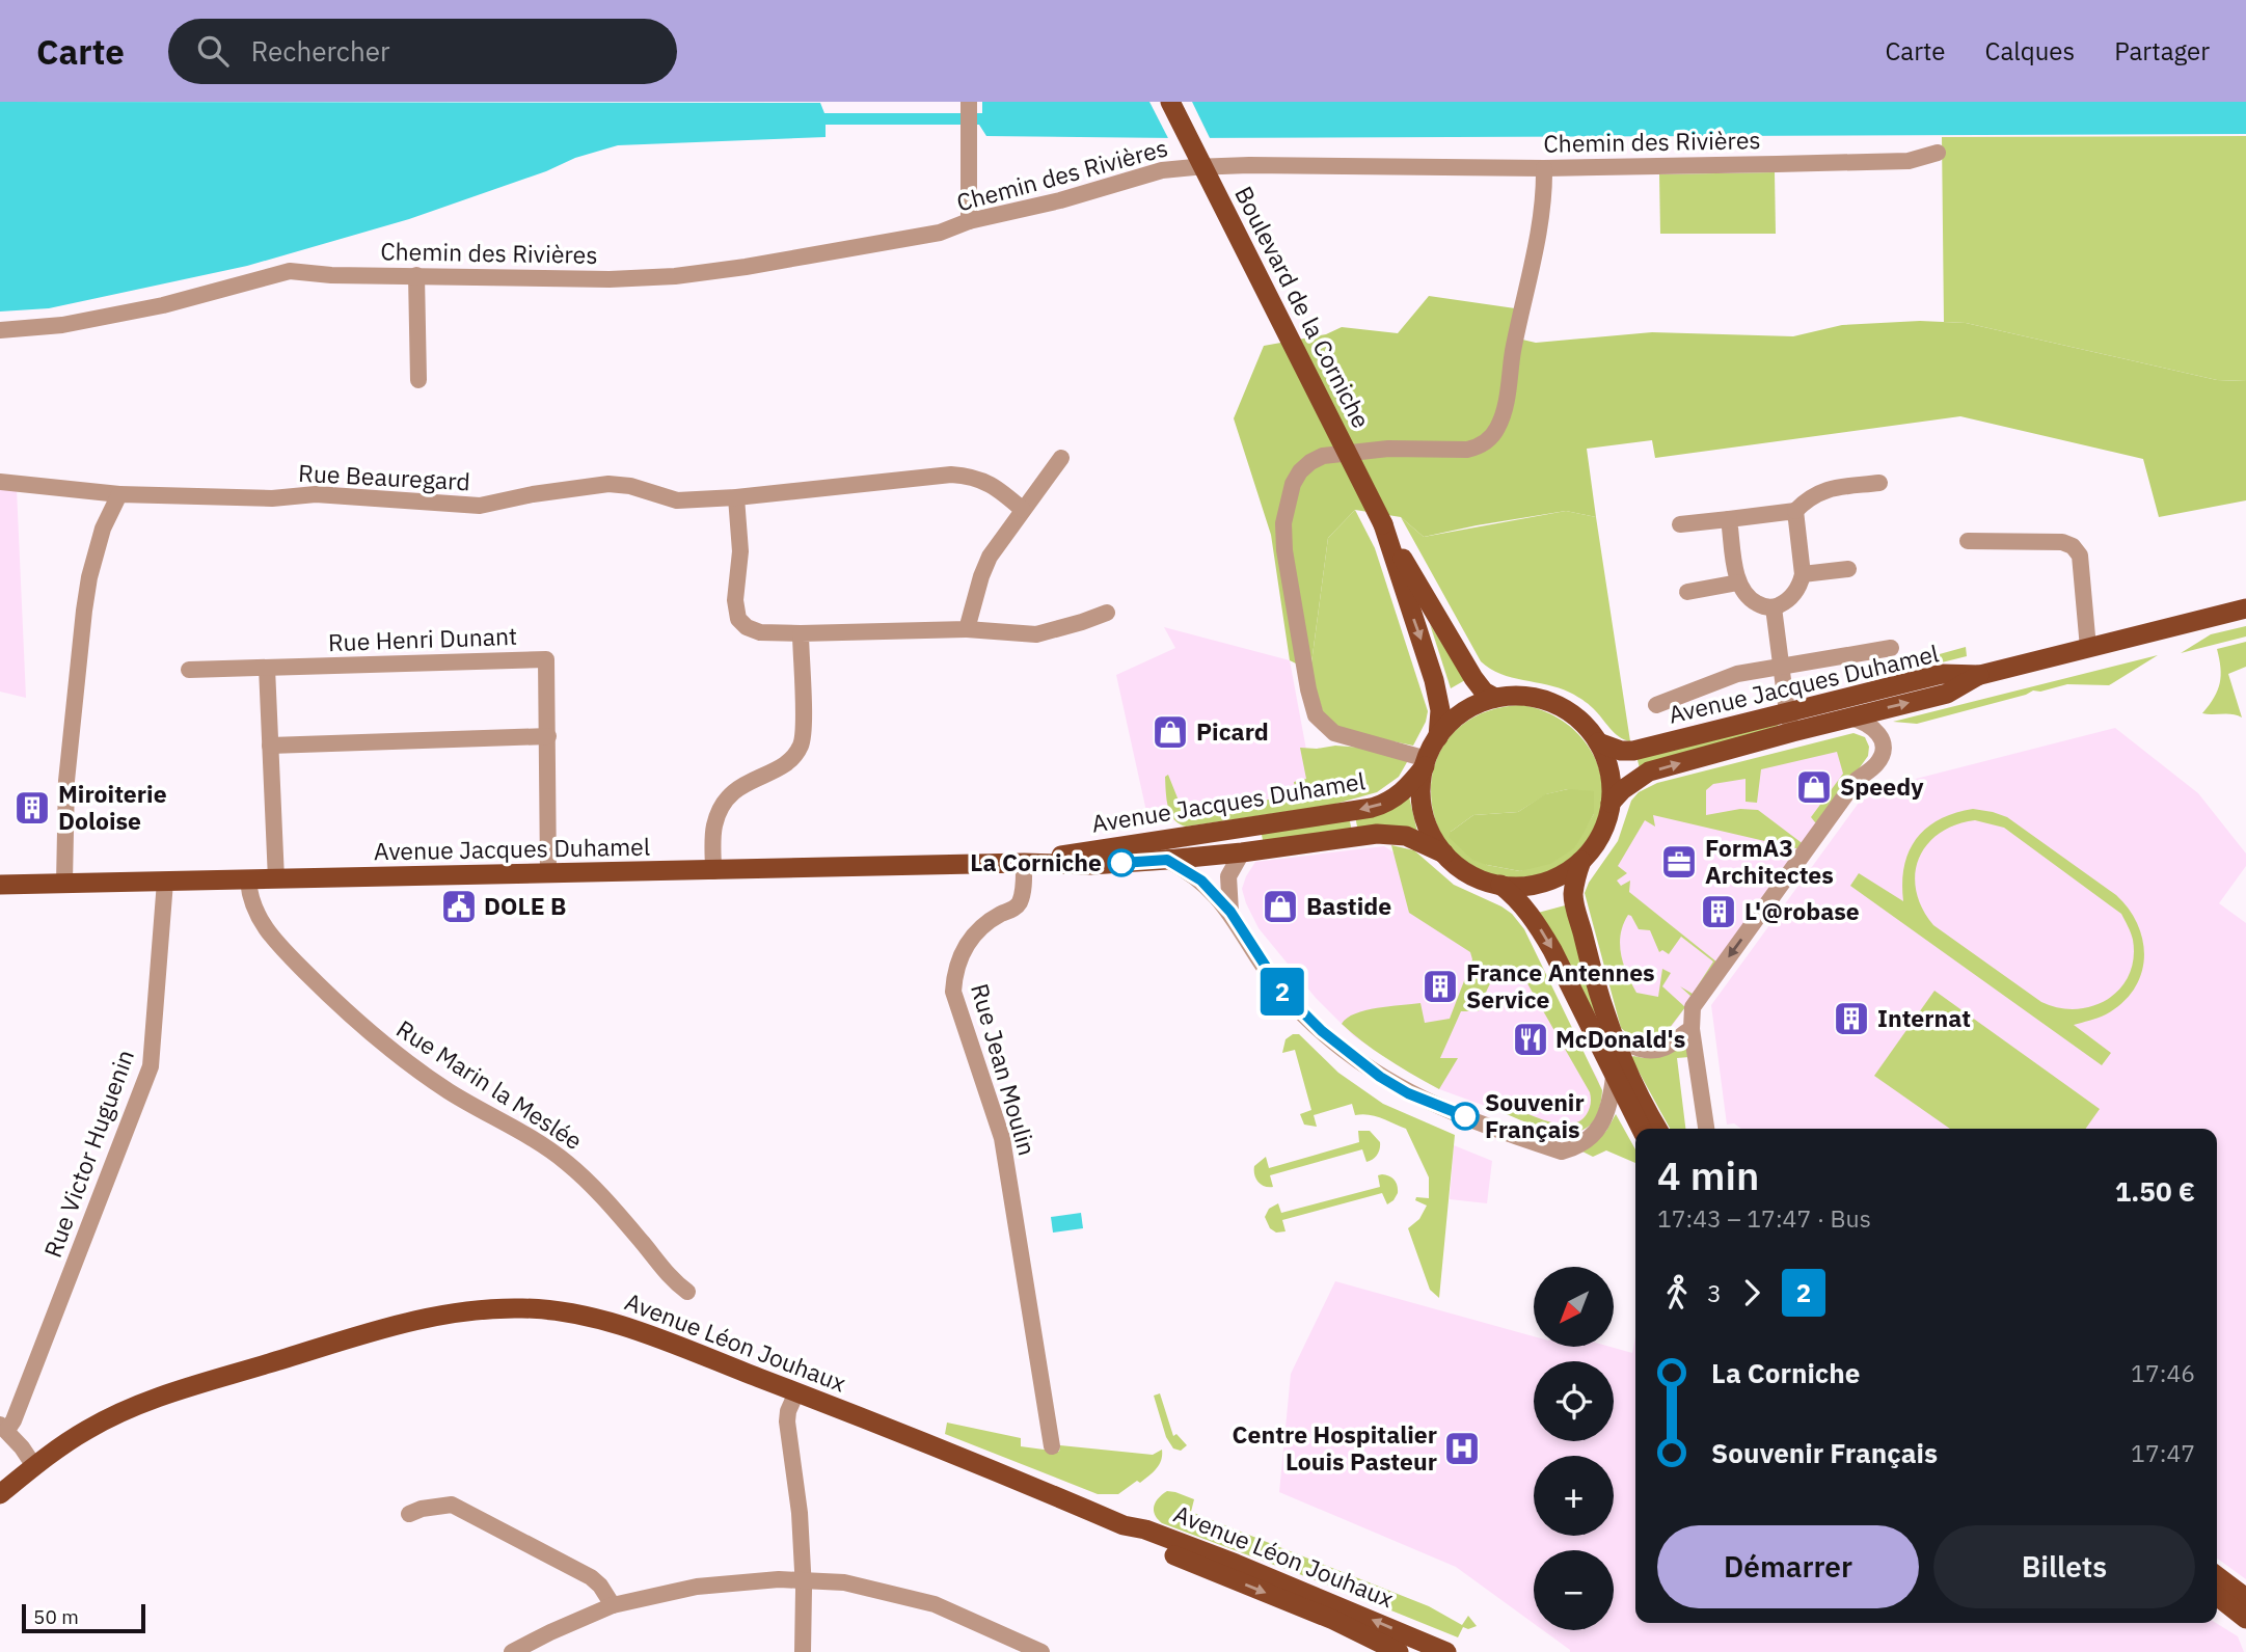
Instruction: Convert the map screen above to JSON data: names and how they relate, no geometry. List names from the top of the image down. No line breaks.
{"streets":{"main road":["Boulevard de la Corniche","Avenue Jacques Duhamel","Avenue Léon Jouhaux"],"street":["Chemin des Rivières","Rue Beauregard","Rue Henri Dunant","Rue Jean Moulin","Rue Marin la Meslée","Rue Victor Huguenin"]},"crossings":[["Boulevard de la Corniche","Avenue Jacques Duhamel"],["Rue Henri Dunant","Avenue Jacques Duhamel"],["Avenue Jacques Duhamel","Rue Jean Moulin"],["Avenue Jacques Duhamel","Rue Marin la Meslée"],["Avenue Jacques Duhamel","Rue Victor Huguenin"]],"places":{"shop":["Picard","Speedy","Bastide"],"building":["Miroiterie Doloise","L'@robase","France Antennes Service","Internat"],"office":["FormA3 Architectes"],"other":["La Corniche","Souvenir Français"],"public building":["DOLE B"],"restaurant":["McDonald's"],"hospital":["Centre Hospitalier Louis Pasteur"]},"lines":["bus line 2"],"scale_bar":"50 m","north":"bottom left","page":{"header":"Carte","search":"Rechercher","nav":["Carte","Calques","Partager"],"on_map":"2","heading":["4 min","17:43 – 17:47 · Bus","1.50 €"],"legs":["3","2"],"map_buttons":["+","−"],"list":[{"name":"La Corniche","value":"17:46"},{"name":"Souvenir Français","value":"17:47"}],"buttons":["Démarrer","Billets"],"scale":"50 m"}}
